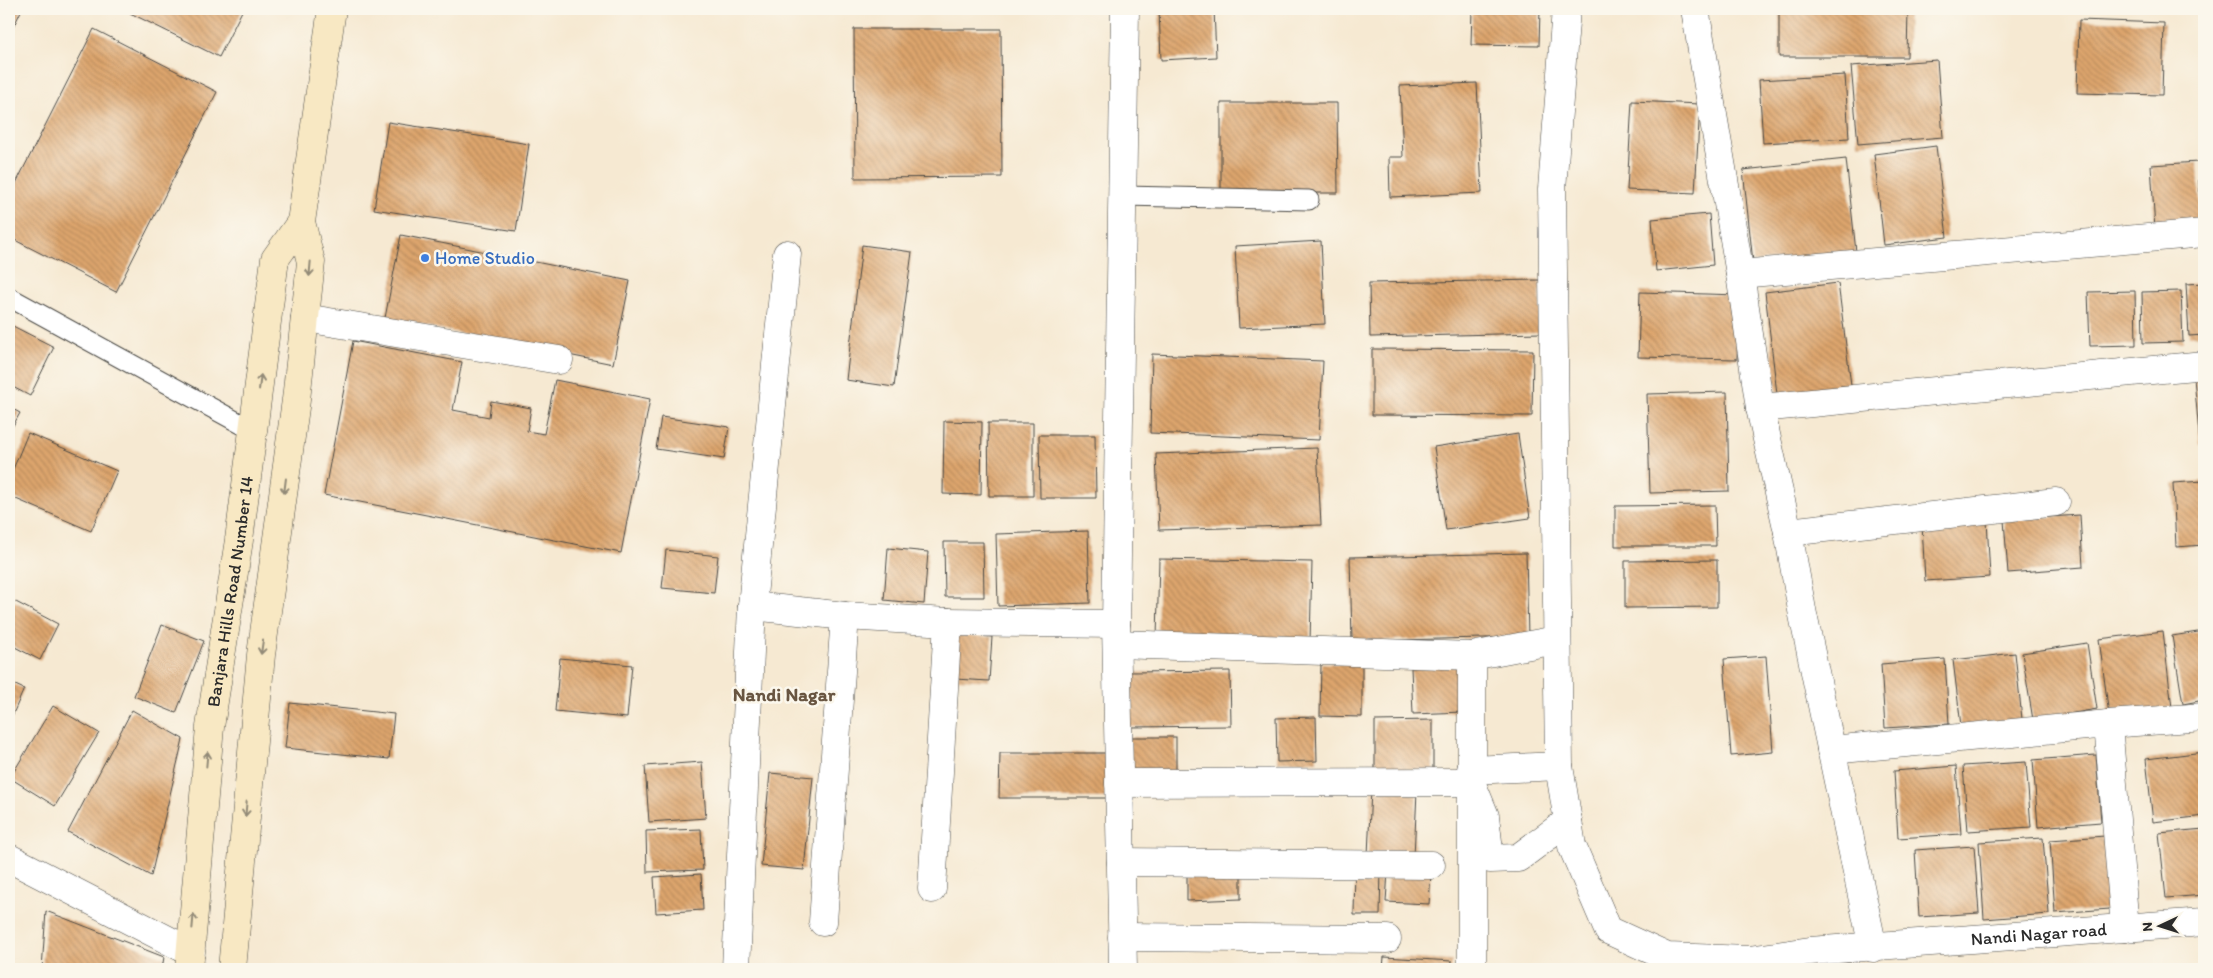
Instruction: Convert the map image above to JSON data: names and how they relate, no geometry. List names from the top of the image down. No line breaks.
{"streets":{"street":["Banjara Hills Road Number 14","Nandi Nagar road"]},"districts":["Nandi Nagar"],"places":["Home Studio"],"north":"left"}
